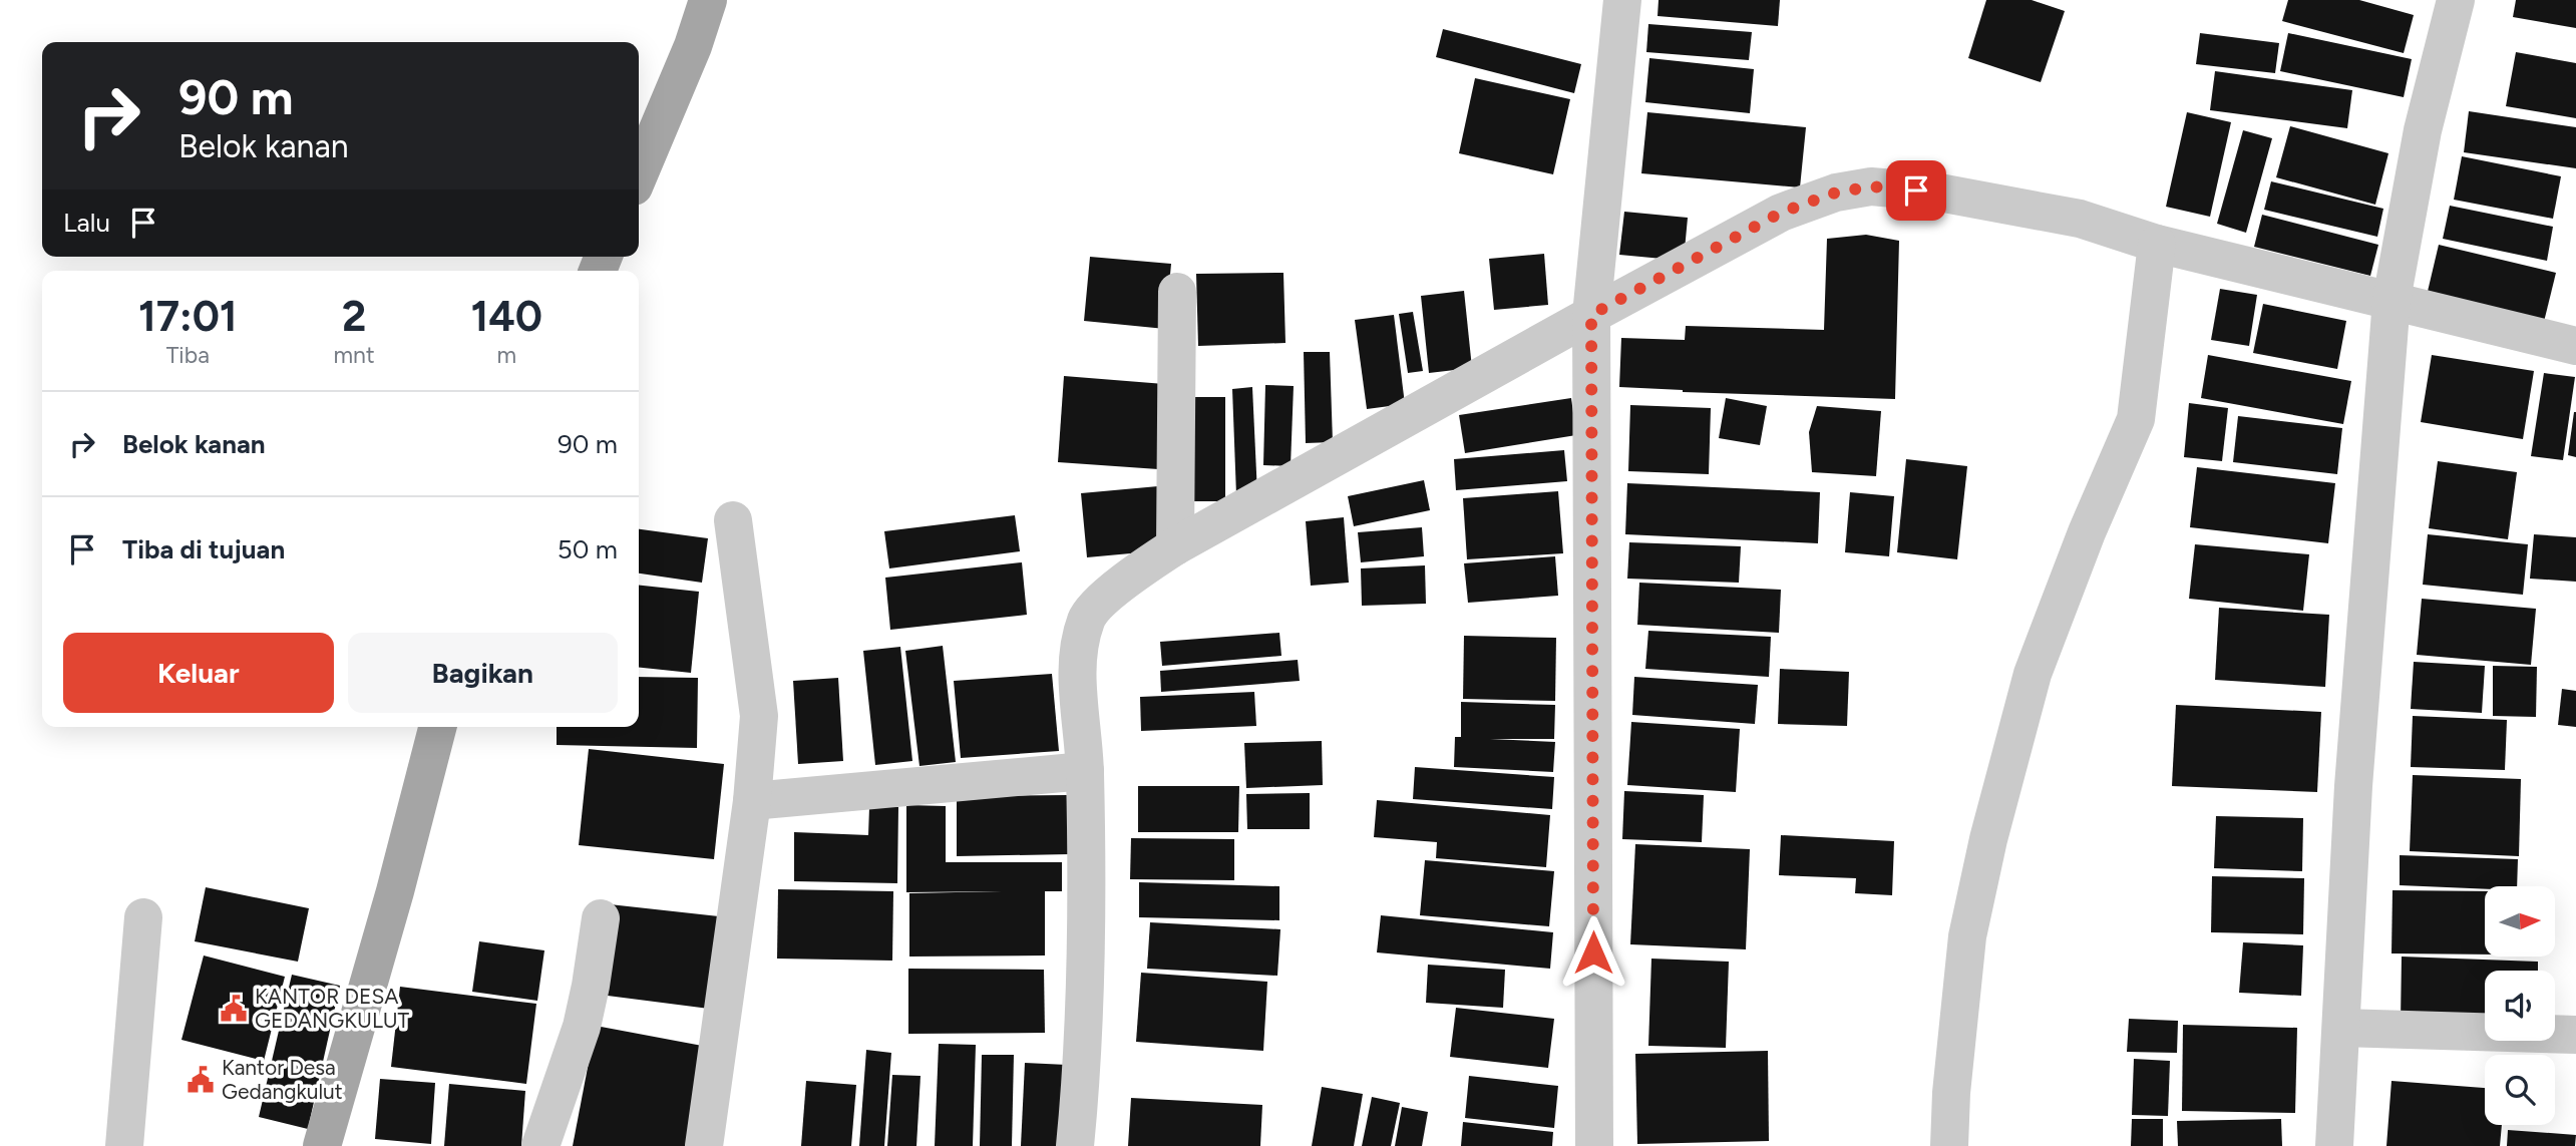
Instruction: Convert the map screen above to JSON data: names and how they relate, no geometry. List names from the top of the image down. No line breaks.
{"places":{"public building":["KANTOR DESA GEDANGKULUT","Kantor Desa Gedangkulut"]},"north":"right","page":{"turn":["90 m","Belok kanan"],"then":"Lalu","eta":["17:01","Tiba","2","mnt","140","m"],"list":[{"name":"Belok kanan","value":"90 m"},{"name":"Tiba di tujuan","value":"50 m"}],"buttons":["Keluar","Bagikan"]}}
